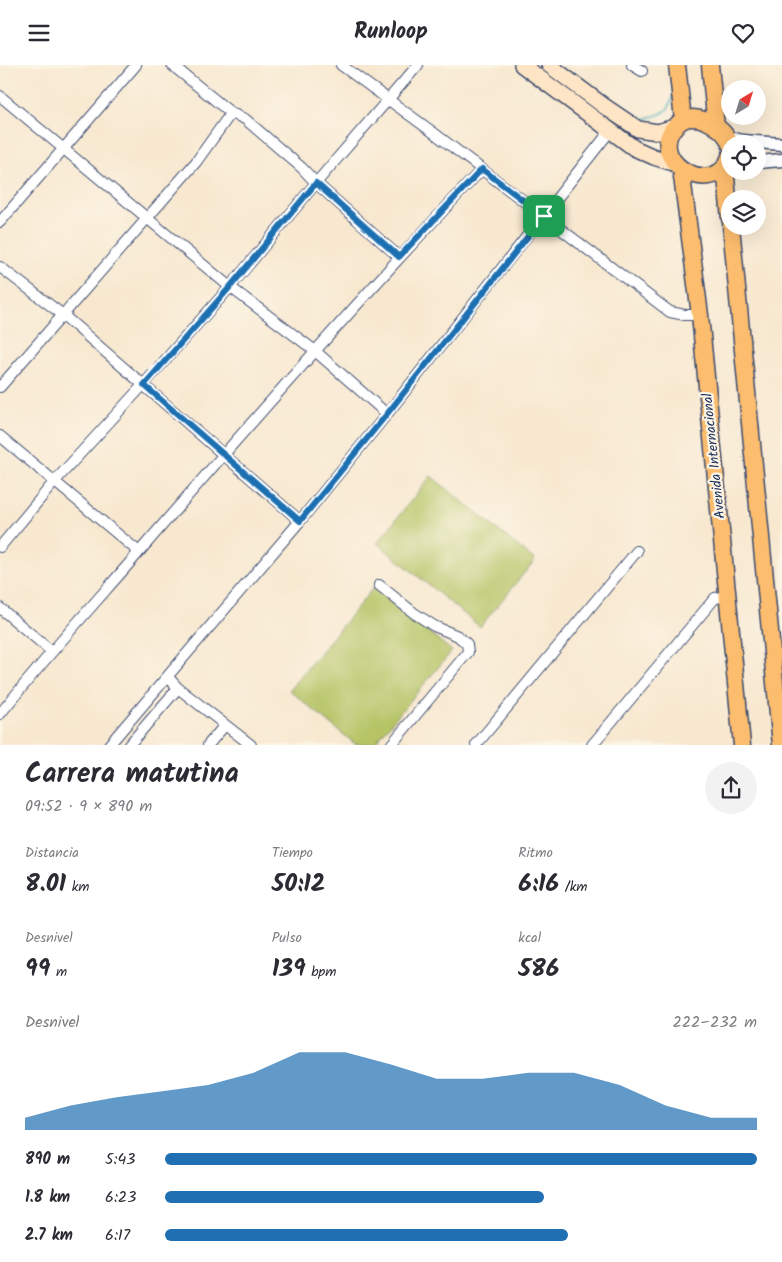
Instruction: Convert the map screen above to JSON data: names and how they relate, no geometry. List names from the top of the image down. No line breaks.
{"streets":{"main road":["Avenida Internacional"]},"north":"top right","page":{"header":"Runloop","heading":["Carrera matutina","09:52 · 9 × 890 m"],"stats":[["Distancia","8.01 km"],["Tiempo","50:12"],["Ritmo","6:16 /km"],["Desnivel","99 m"],["Pulso","139 bpm"],["kcal","586"]],"chart":["Desnivel","222–232 m"],"list":[{"name":"890 m","note":"5:43"},{"name":"1.8 km","note":"6:23"},{"name":"2.7 km","note":"6:17"}]}}
